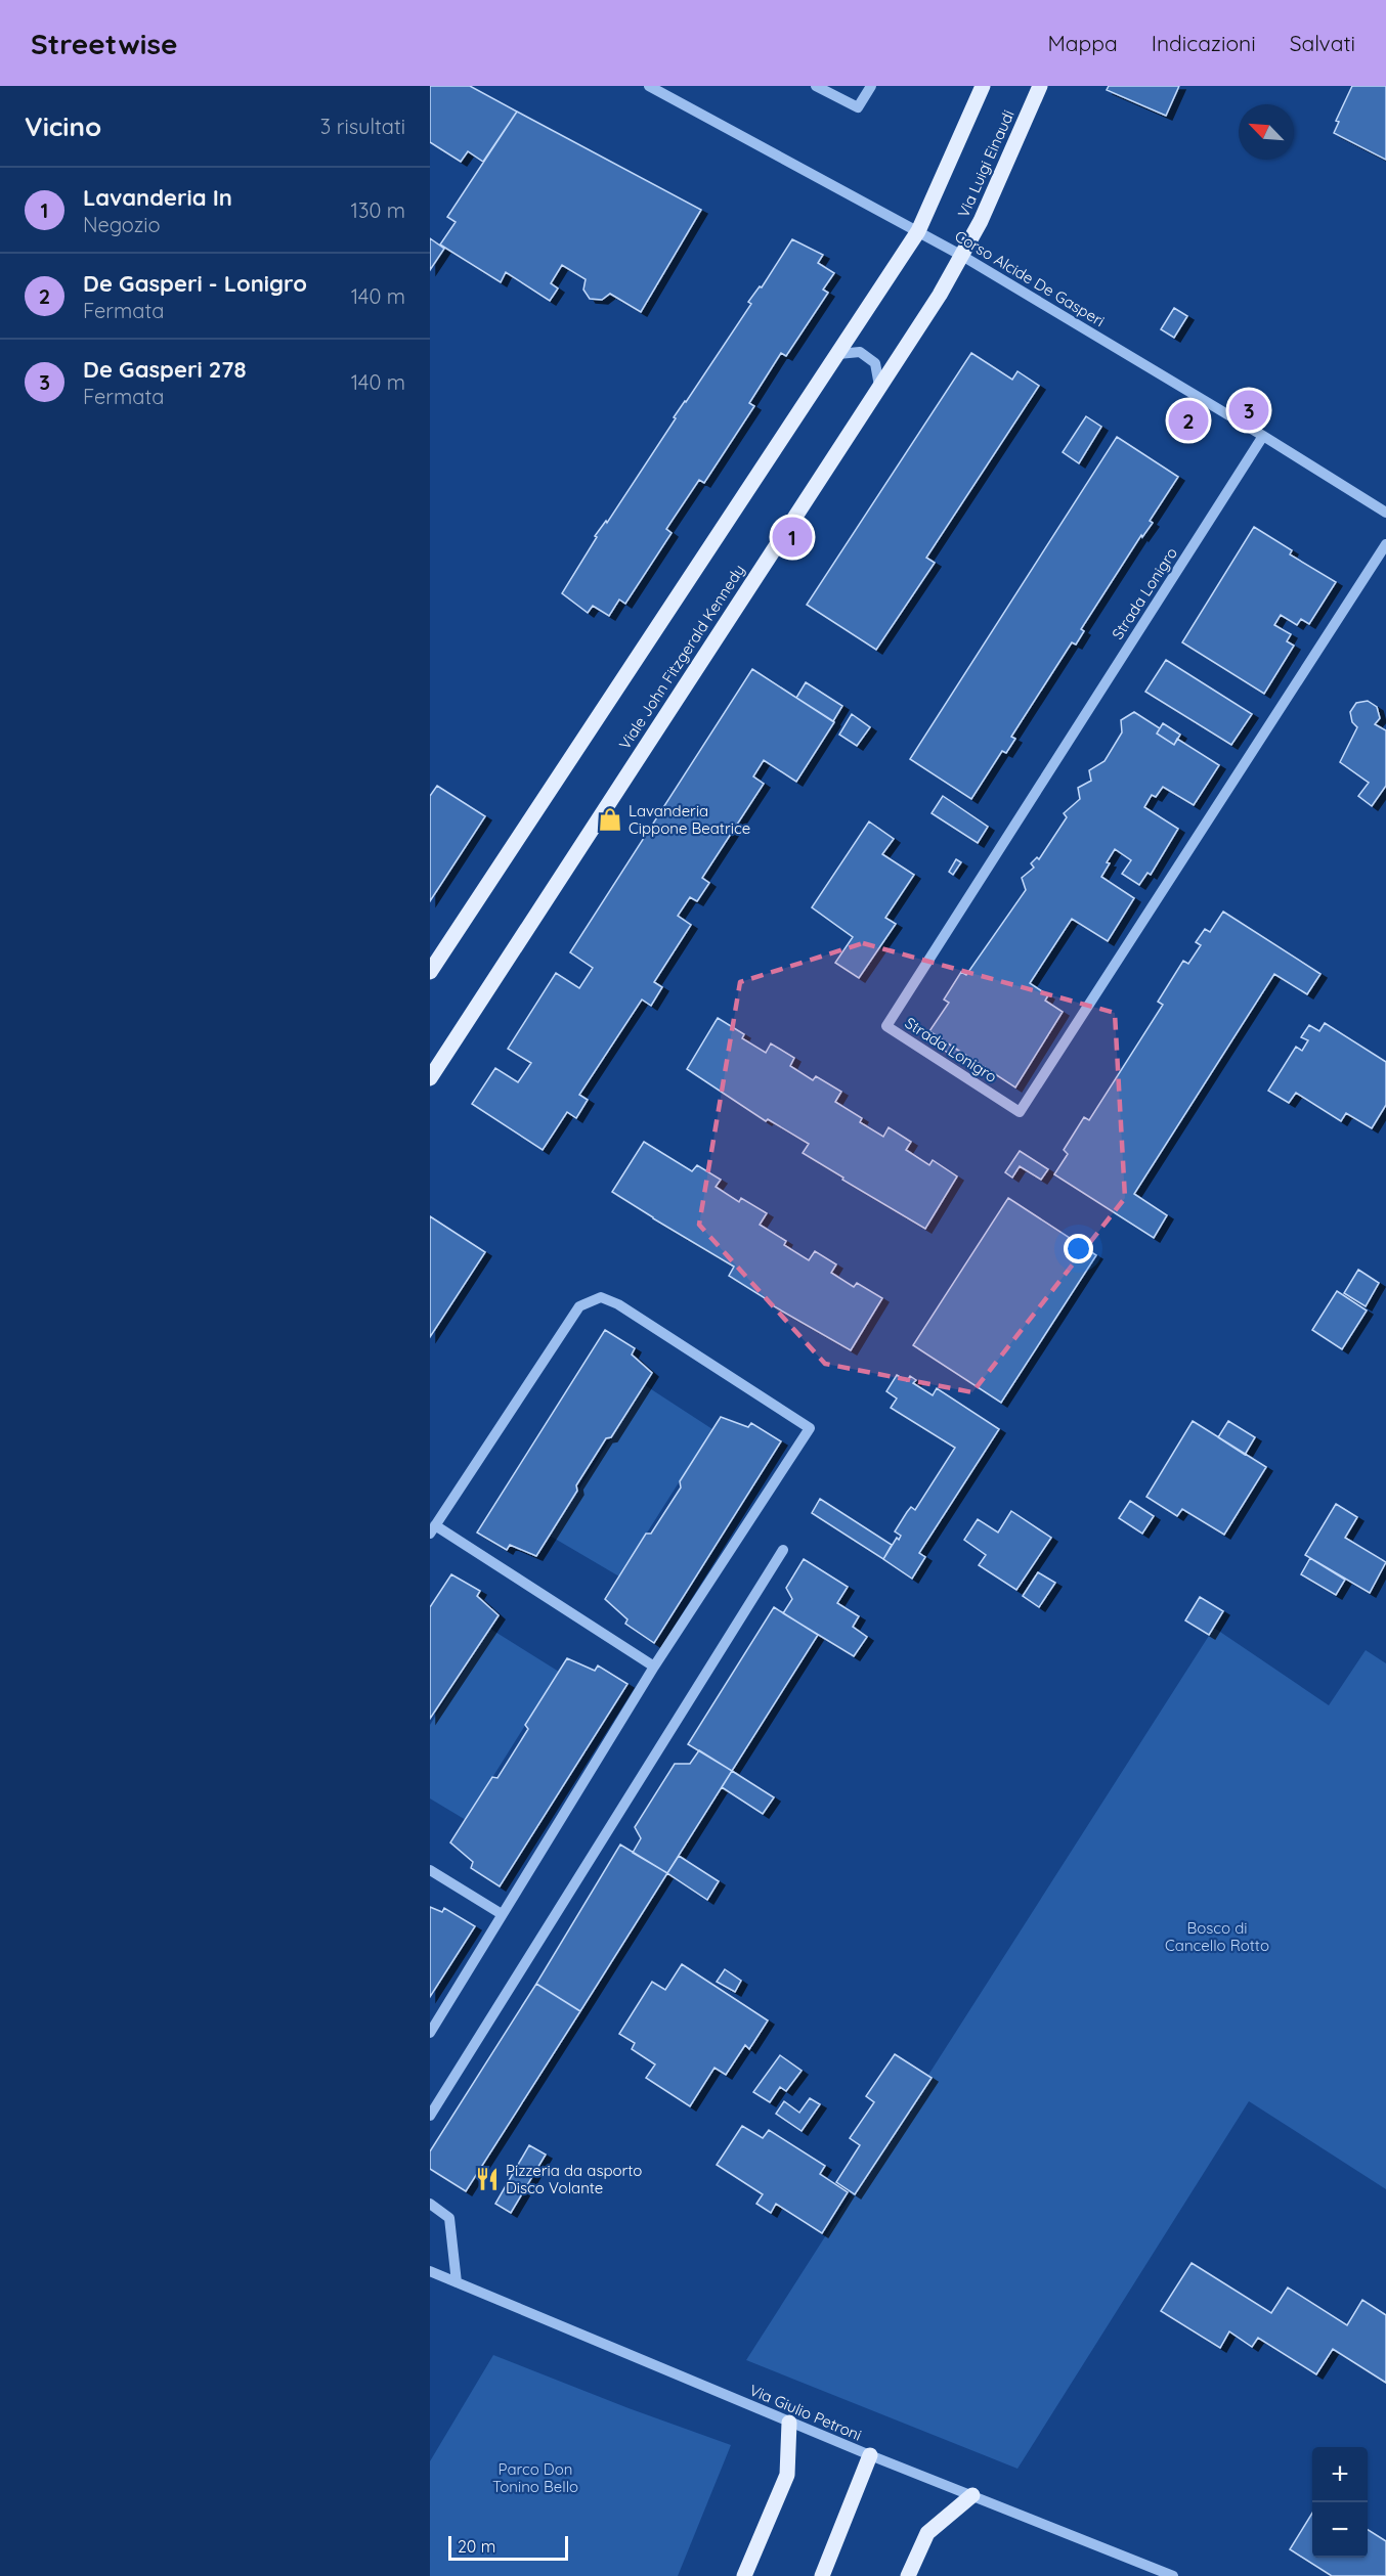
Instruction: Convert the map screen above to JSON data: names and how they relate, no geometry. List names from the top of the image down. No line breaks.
{"streets":{"main road":["Via Luigi Einaudi","Viale John Fitzgerald Kennedy"],"street":["Corso Alcide De Gasperi","Strada Lonigro","Via Giulio Petroni"]},"crossings":[["Via Luigi Einaudi","Corso Alcide De Gasperi"],["Via Luigi Einaudi","Viale John Fitzgerald Kennedy"],["Corso Alcide De Gasperi","Strada Lonigro"],["Corso Alcide De Gasperi","Viale John Fitzgerald Kennedy"]],"parks":["Bosco di Cancello Rotto","Parco Don Tonino Bello"],"places":{"shop":["Lavanderia Cippone Beatrice"],"restaurant":["Pizzeria da asporto Disco Volante"]},"scale_bar":"20 m","north":"top left","page":{"header":"Streetwise","nav":["Mappa","Indicazioni","Salvati"],"heading":["Vicino","3 risultati"],"list":[{"mark":"1","name":"Lavanderia In","note":"Negozio","value":"130 m"},{"mark":"2","name":"De Gasperi - Lonigro","note":"Fermata","value":"140 m"},{"mark":"3","name":"De Gasperi 278","note":"Fermata","value":"140 m"}],"pins":["3","2","1"],"map_buttons":["+","−"],"scale":"20 m"}}
